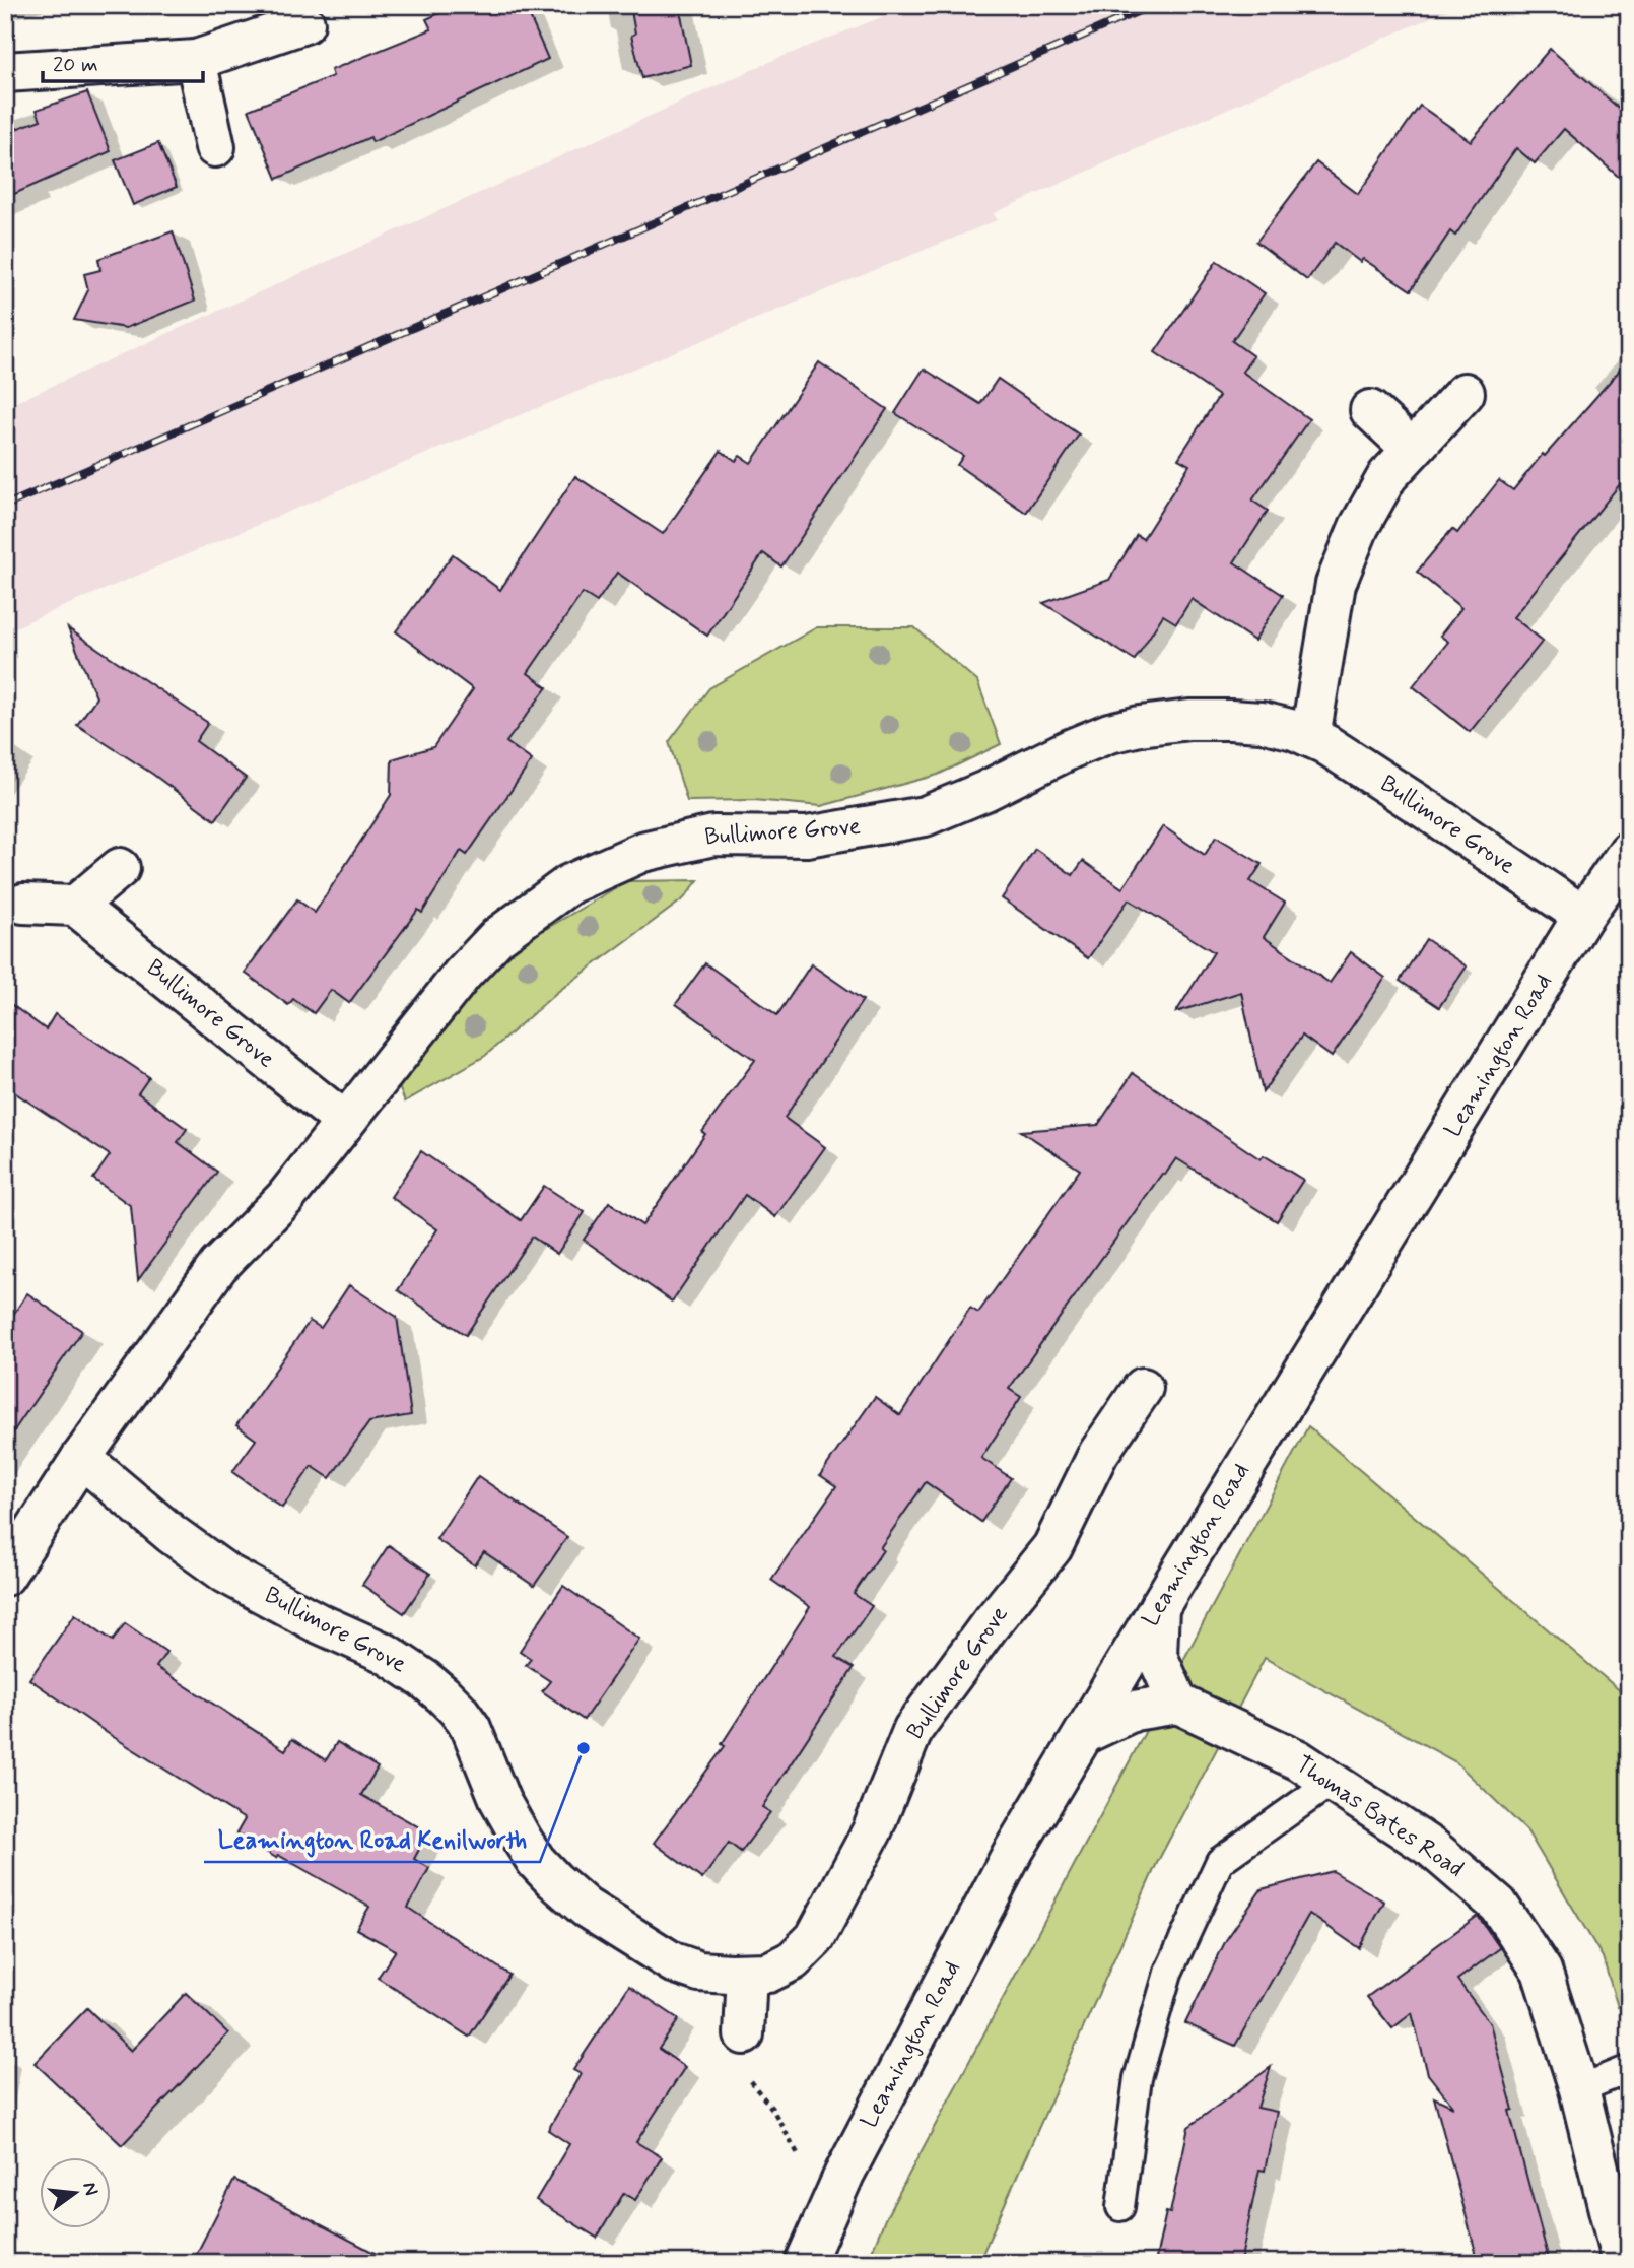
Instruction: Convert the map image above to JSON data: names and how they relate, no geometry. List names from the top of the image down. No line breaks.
{"streets":{"street":["Bullimore Grove","Leamington Road","Thomas Bates Road"]},"crossings":[["Bullimore Grove","Leamington Road"]],"places":["Leamington Road Kenilworth"],"scale_bar":"20 m","north":"right"}
